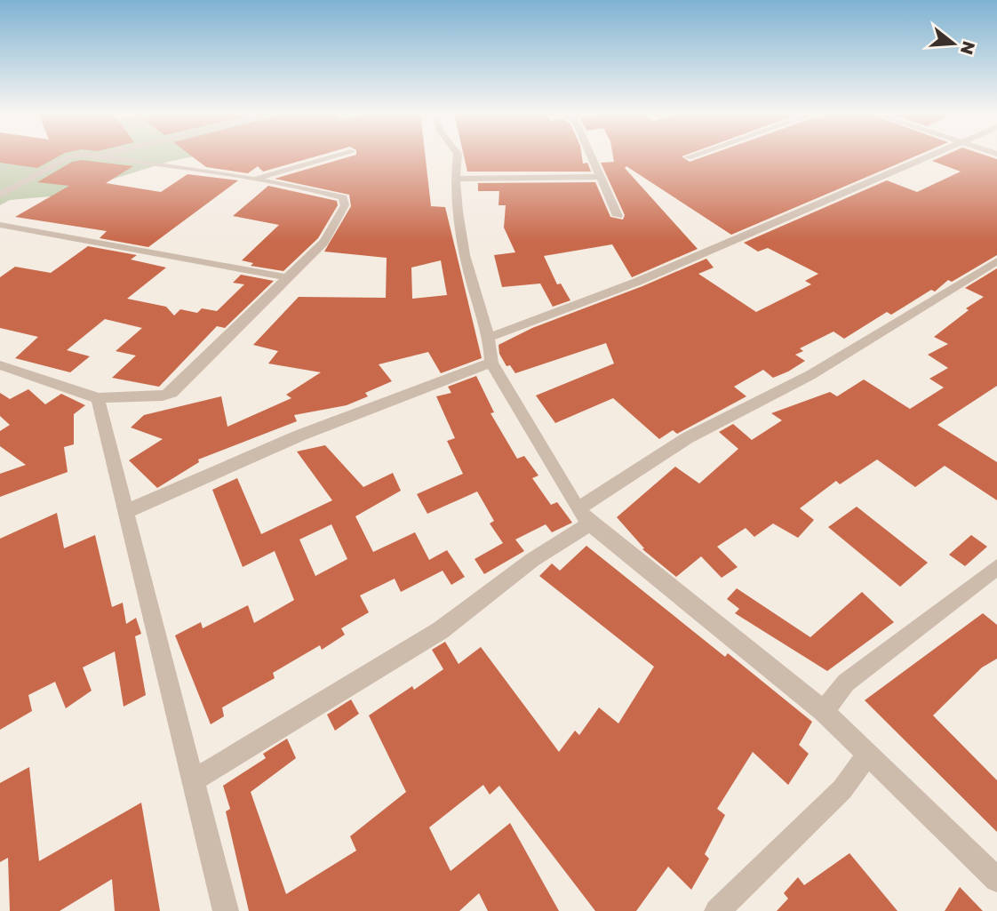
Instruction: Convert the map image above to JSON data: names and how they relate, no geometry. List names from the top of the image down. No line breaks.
{"north":"right"}
